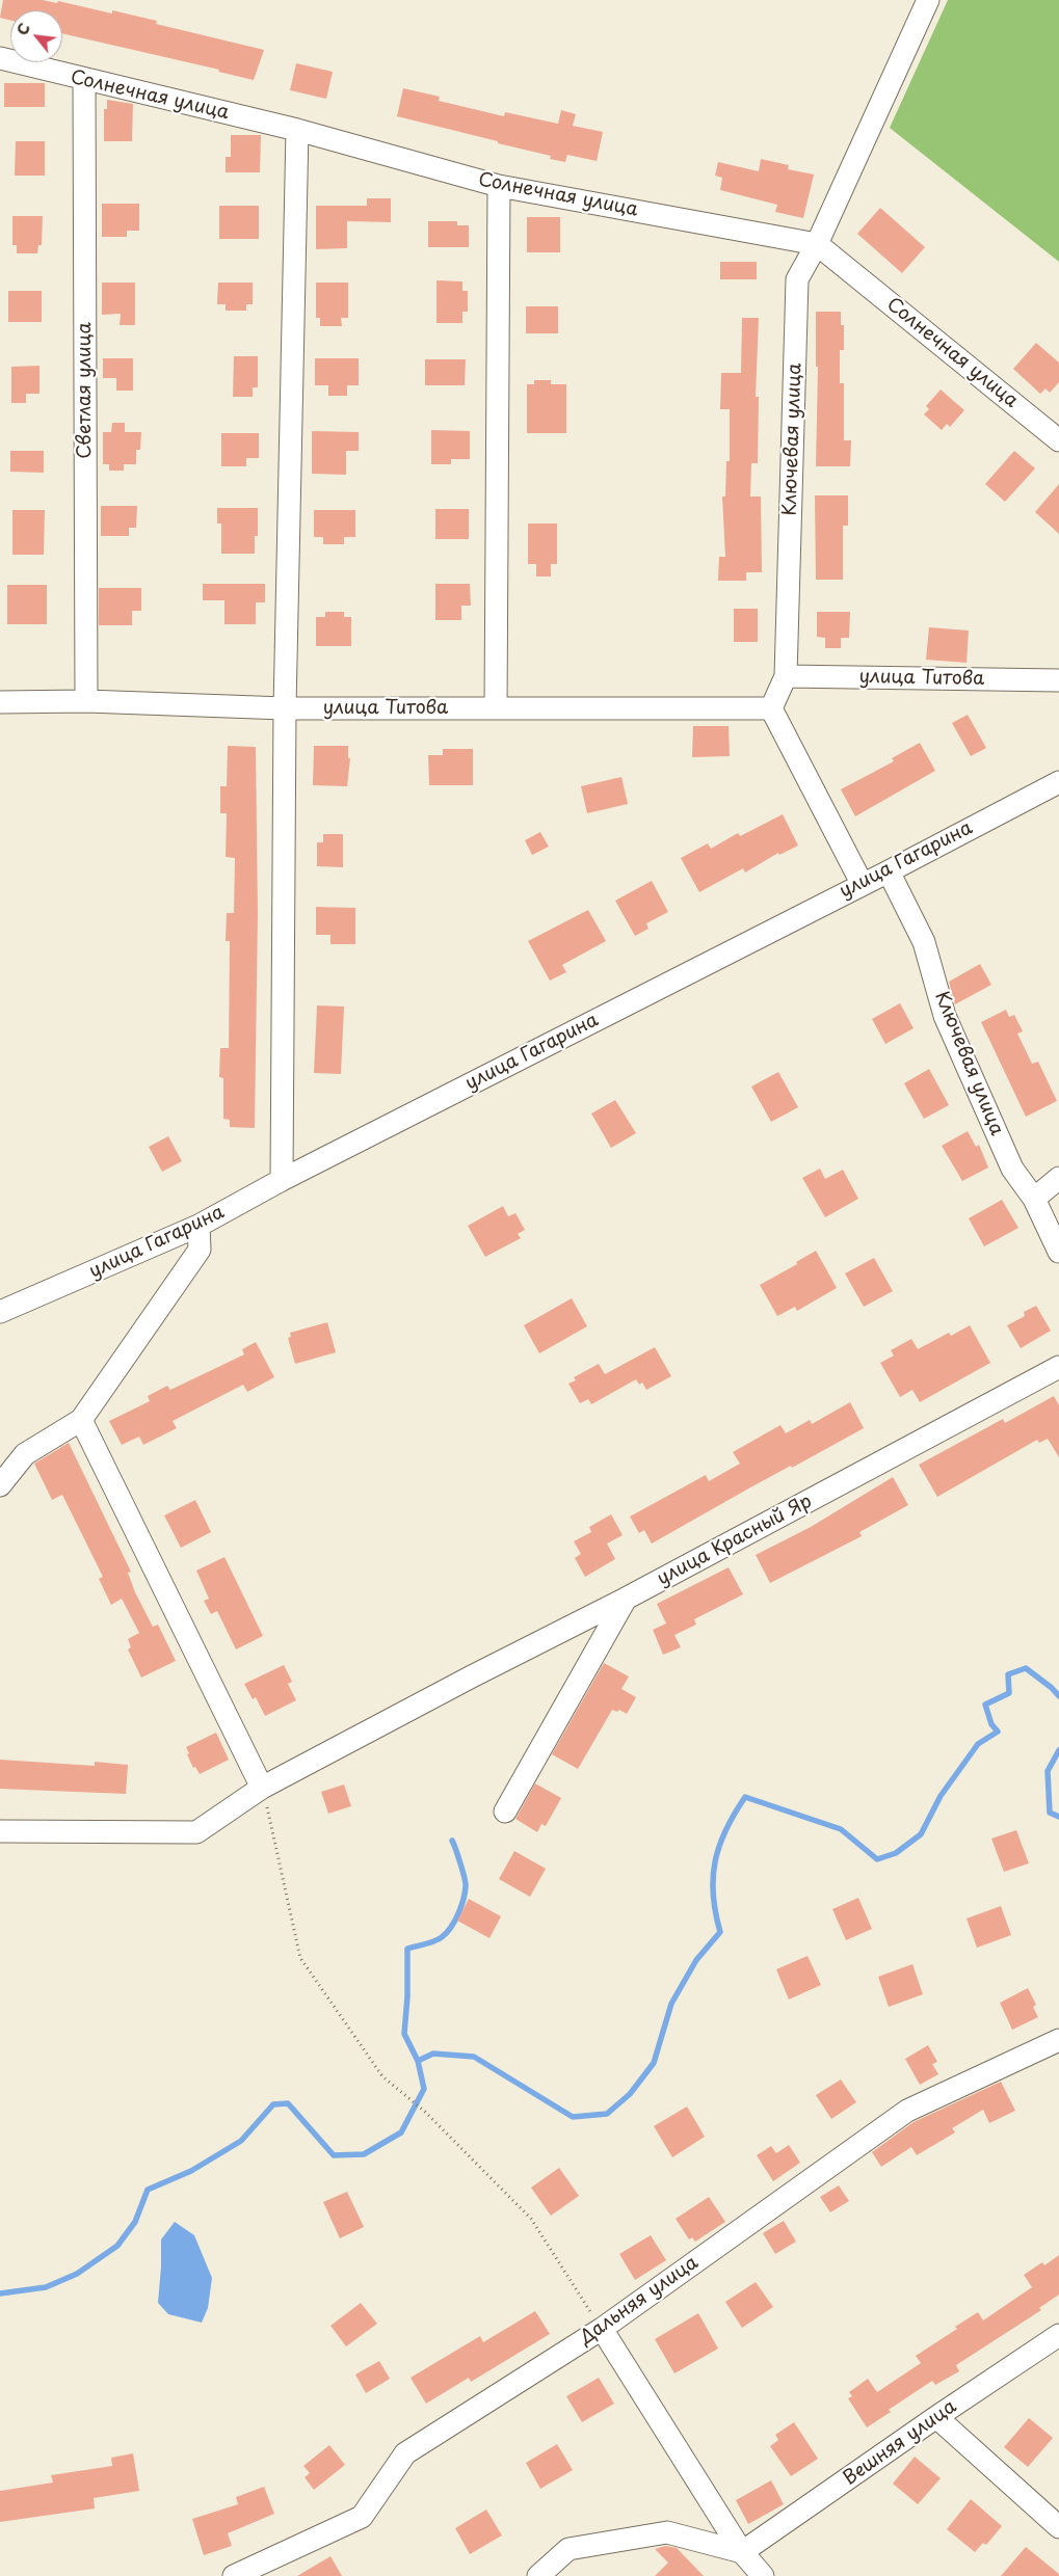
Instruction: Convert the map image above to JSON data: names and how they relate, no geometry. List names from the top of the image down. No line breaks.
{"streets":{"street":["Солнечная улица","Светлая улица","Ключевая улица","улица Титова","улица Гагарина","улица Красный Яр","Дальняя улица","Вешняя улица"]},"crossings":[["Солнечная улица","Светлая улица"],["Солнечная улица","Ключевая улица"],["Светлая улица","улица Титова"],["Ключевая улица","улица Титова"],["Ключевая улица","улица Гагарина"]],"north":"top left"}
